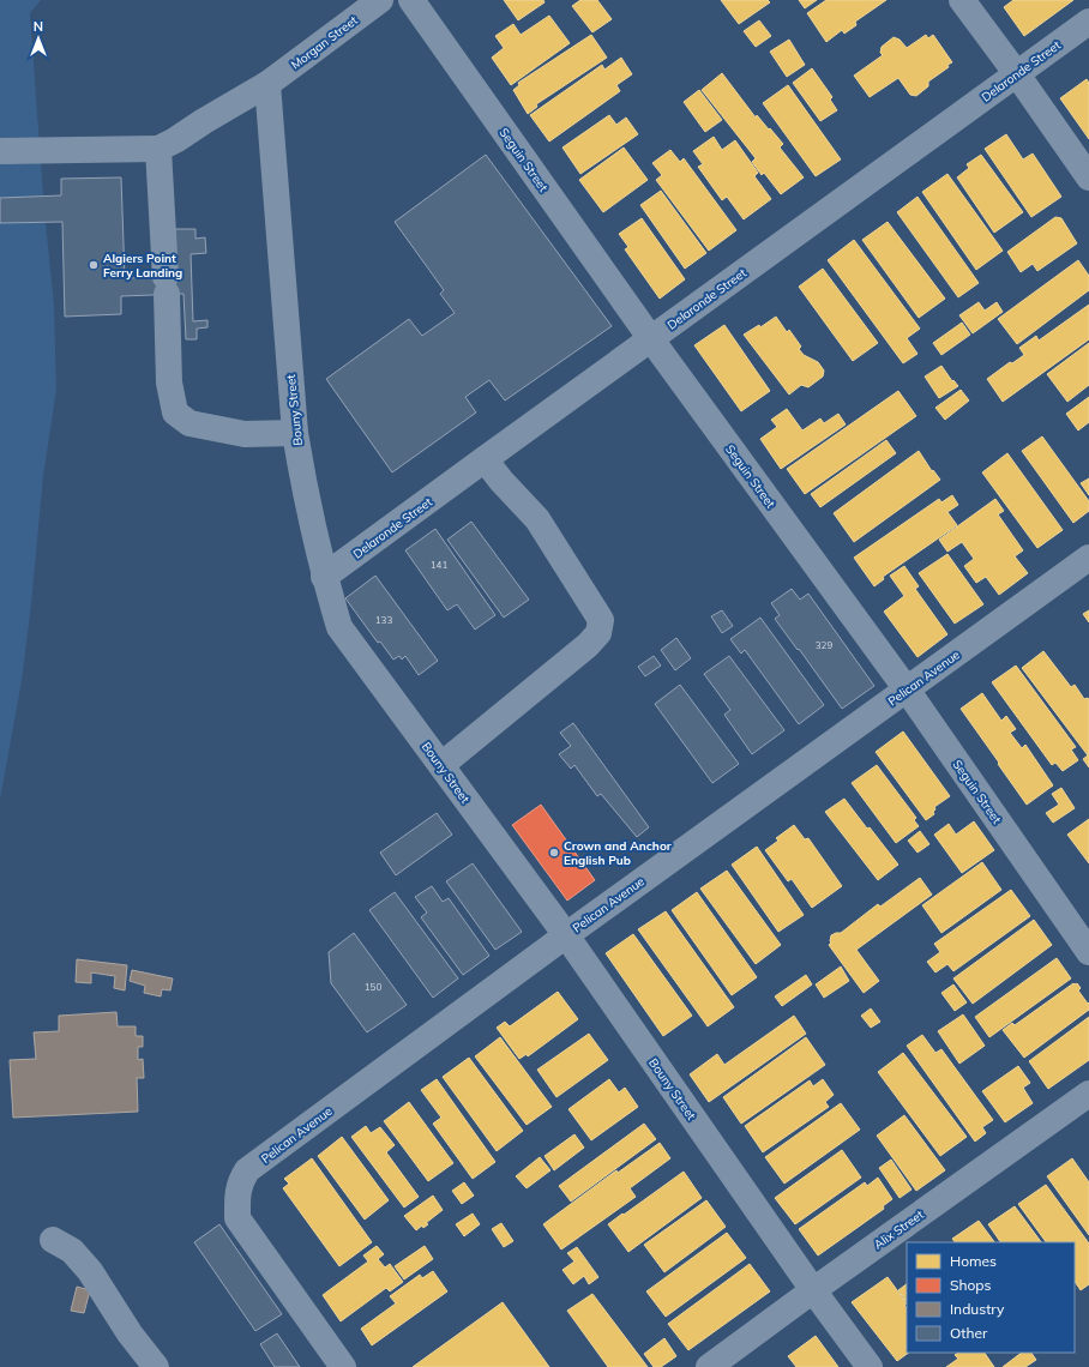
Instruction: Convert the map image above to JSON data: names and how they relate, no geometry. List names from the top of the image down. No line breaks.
{"streets":{"street":["Morgan Street","Delaronde Street","Seguin Street","Bouny Street","Pelican Avenue","Alix Street"]},"crossings":[["Morgan Street","Bouny Street"],["Delaronde Street","Seguin Street"],["Delaronde Street","Bouny Street"],["Seguin Street","Pelican Avenue"],["Bouny Street","Pelican Avenue"],["Bouny Street","Alix Street"]],"places":["Algiers Point Ferry Landing","Crown and Anchor English Pub"],"house_numbers":["141","133","329","150"],"legend":["Homes","Shops","Industry","Other"],"north":"top"}
